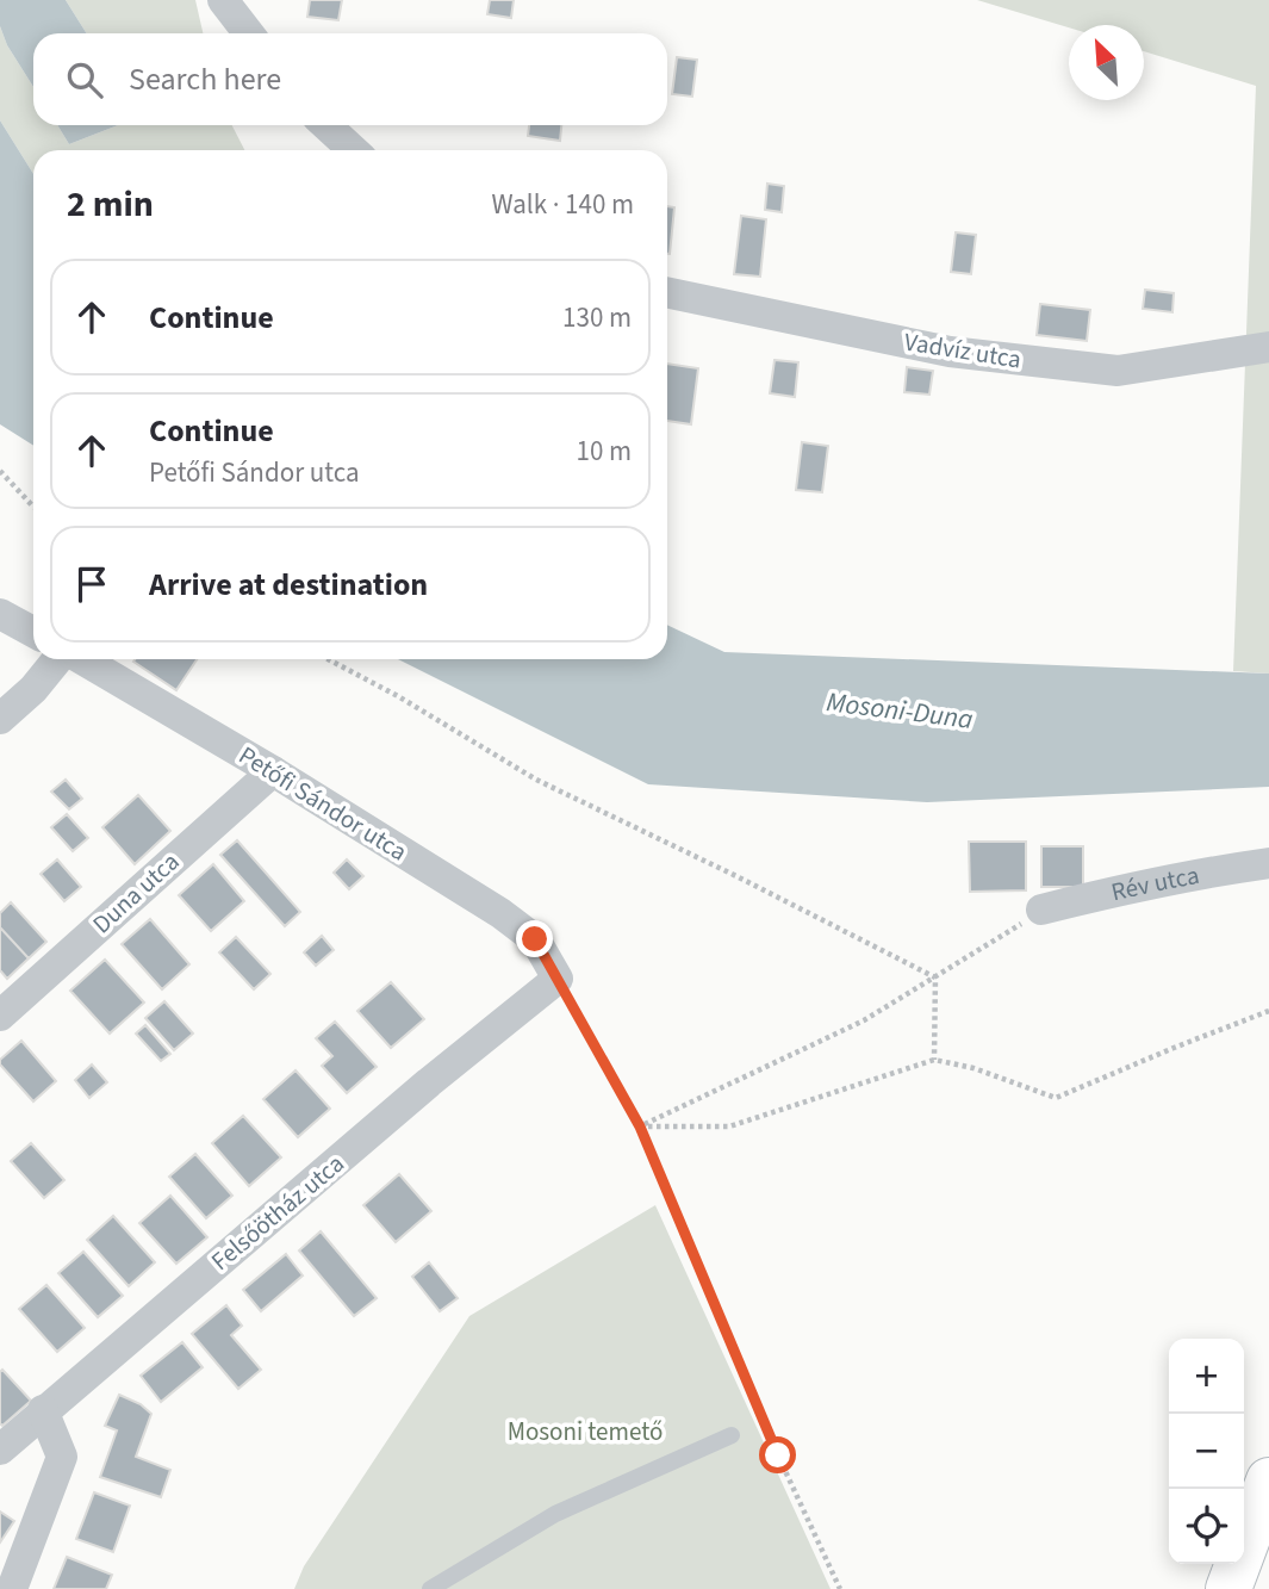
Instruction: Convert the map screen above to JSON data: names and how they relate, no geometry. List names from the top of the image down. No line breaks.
{"streets":{"street":["Vadvíz utca","Petőfi Sándor utca","Rév utca","Duna utca","Felsőötház utca"]},"crossings":[["Petőfi Sándor utca","Duna utca"],["Petőfi Sándor utca","Felsőötház utca"]],"water":["Mosoni-Duna"],"parks":["Mosoni temető"],"north":"top left","page":{"search":"Search here","heading":["2 min","Walk · 140 m"],"list":[["Continue","130 m"],["Continue","Petőfi Sándor utca","10 m"],"Arrive at destination"],"map_buttons":["+","−"]}}
